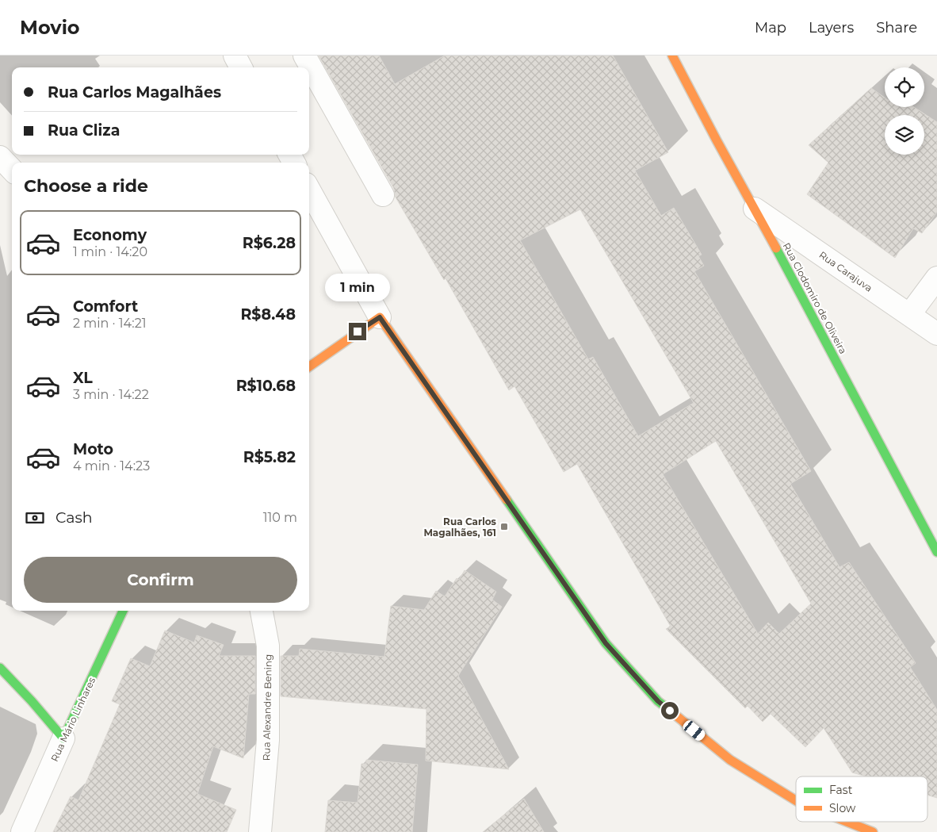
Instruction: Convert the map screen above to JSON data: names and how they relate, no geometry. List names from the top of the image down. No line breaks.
{"streets":{"street":["Rua Carajuva","Rua Clodomiro de Oliveira","Rua Alexandre Bening","Rua Mário Linhares"]},"crossings":[["Rua Carajuva","Rua Clodomiro de Oliveira"]],"places":{"transit":["Rua Carlos Magalhães, 161"]},"legend":["Fast","Slow"],"page":{"header":"Movio","nav":["Map","Layers","Share"],"banner":["Rua Carlos Magalhães","Rua Cliza"],"heading":"Choose a ride","list":[{"name":"Economy","note":"1 min · 14:20","value":"R$6.28"},{"name":"Comfort","note":"2 min · 14:21","value":"R$8.48"},{"name":"XL","note":"3 min · 14:22","value":"R$10.68"},{"name":"Moto","note":"4 min · 14:23","value":"R$5.82"}],"bubble":"1 min","pay":["Cash","110 m"],"buttons":"Confirm"}}
